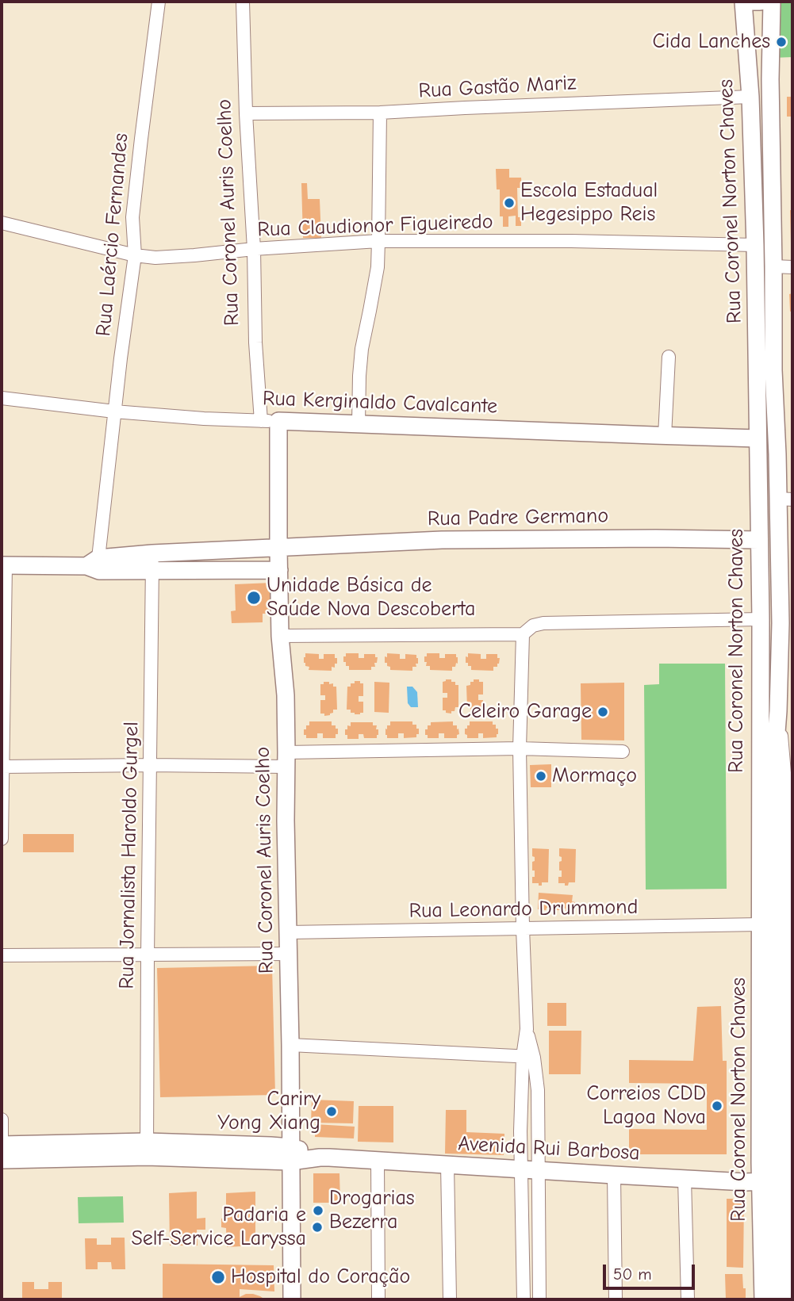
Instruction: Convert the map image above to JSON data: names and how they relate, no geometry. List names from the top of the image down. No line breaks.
{"streets":{"main road":["Rua Coronel Norton Chaves","Rua Coronel Auris Coelho","Rua Kerginaldo Cavalcante","Rua Padre Germano","Avenida Rui Barbosa"],"street":["Rua Gastão Mariz","Rua Claudionor Figueiredo","Rua Laércio Fernandes","Rua Jornalista Haroldo Gurgel","Rua Leonardo Drummond"]},"crossings":[["Rua Gastão Mariz","Rua Coronel Norton Chaves"],["Rua Gastão Mariz","Rua Coronel Auris Coelho"],["Rua Coronel Norton Chaves","Rua Claudionor Figueiredo"],["Rua Coronel Norton Chaves","Rua Kerginaldo Cavalcante"],["Rua Coronel Norton Chaves","Rua Padre Germano"],["Rua Coronel Norton Chaves","Rua Leonardo Drummond"],["Rua Coronel Norton Chaves","Avenida Rui Barbosa"],["Rua Coronel Auris Coelho","Rua Claudionor Figueiredo"],["Rua Coronel Auris Coelho","Rua Kerginaldo Cavalcante"],["Rua Coronel Auris Coelho","Rua Padre Germano"],["Rua Coronel Auris Coelho","Rua Leonardo Drummond"],["Rua Coronel Auris Coelho","Avenida Rui Barbosa"],["Rua Claudionor Figueiredo","Rua Laércio Fernandes"],["Rua Laércio Fernandes","Rua Kerginaldo Cavalcante"],["Rua Laércio Fernandes","Rua Padre Germano"],["Rua Padre Germano","Rua Jornalista Haroldo Gurgel"],["Rua Jornalista Haroldo Gurgel","Avenida Rui Barbosa"]],"places":["Cida Lanches","Escola Estadual Hegesippo Reis","Unidade Básica de Saúde Nova Descoberta","Celeiro Garage","Mormaço","Correios CDD Lagoa Nova","Cariry Yong Xiang","Drogarias Bezerra","Padaria e Self-Service Laryssa","Hospital do Coração"],"scale_bar":"50 m"}
